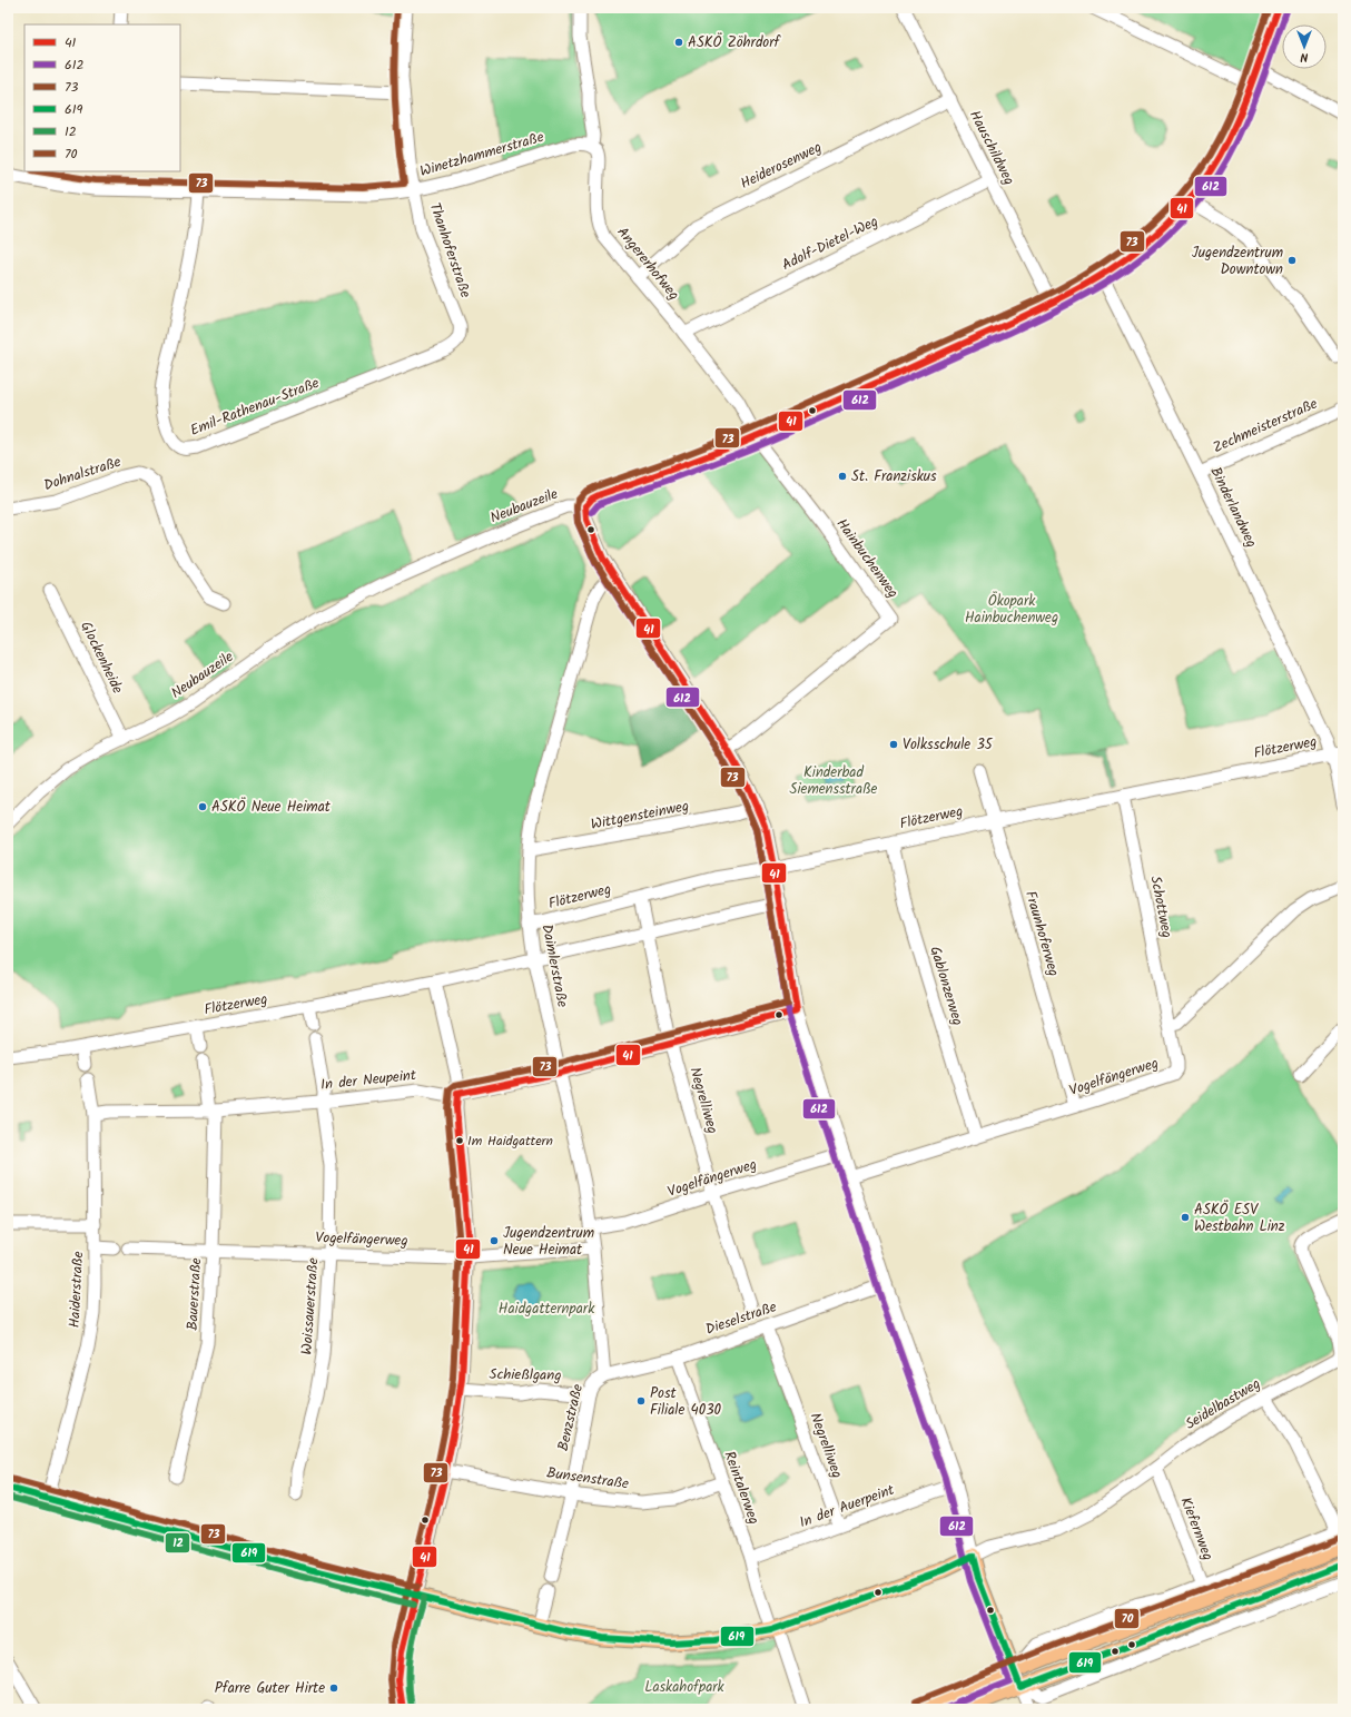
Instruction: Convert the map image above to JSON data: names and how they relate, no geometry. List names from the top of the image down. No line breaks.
{"streets":{"street":["Hauschildweg","Winetzhammerstraße","Heiderosenweg","Adolf-Dietel-Weg","Thanhoferstraße","Angererhofweg","Emil-Rathenau-Straße","Zechmeisterstraße","Dohnalstraße","Neubauzeile","Binderlandweg","Hainbuchenweg","Glockenheide","Flötzerweg","Wittgensteinweg","Schottweg","Fraunhoferweg","Daimlerstraße","Gablonzerweg","Vogelfängerweg","In der Neupeint","Negrelliweg","Haiderstraße","Bauerstraße","Woissauerstraße","Dieselstraße","Schießlgang","Seidelbastweg","Benzstraße","Bunsenstraße","Reintalerweg","In der Auerpeint","Kiefernweg"]},"crossings":[["Hauschildweg","Heiderosenweg"],["Hauschildweg","Adolf-Dietel-Weg"],["Winetzhammerstraße","Thanhoferstraße"],["Winetzhammerstraße","Angererhofweg"],["Winetzhammerstraße","Emil-Rathenau-Straße"],["Heiderosenweg","Angererhofweg"],["Adolf-Dietel-Weg","Angererhofweg"],["Thanhoferstraße","Emil-Rathenau-Straße"],["Angererhofweg","Hainbuchenweg"],["Zechmeisterstraße","Binderlandweg"],["Neubauzeile","Glockenheide"],["Binderlandweg","Flötzerweg"],["Flötzerweg","Schottweg"],["Flötzerweg","Fraunhoferweg"],["Flötzerweg","Daimlerstraße"],["Flötzerweg","Gablonzerweg"],["Flötzerweg","Negrelliweg"],["Wittgensteinweg","Daimlerstraße"],["Schottweg","Vogelfängerweg"],["Fraunhoferweg","Vogelfängerweg"],["Daimlerstraße","Vogelfängerweg"],["Daimlerstraße","In der Neupeint"],["Daimlerstraße","Dieselstraße"],["Daimlerstraße","Benzstraße"],["Gablonzerweg","Vogelfängerweg"],["Vogelfängerweg","Negrelliweg"],["Vogelfängerweg","Bauerstraße"],["Vogelfängerweg","Woissauerstraße"],["In der Neupeint","Negrelliweg"],["In der Neupeint","Haiderstraße"],["In der Neupeint","Bauerstraße"],["In der Neupeint","Woissauerstraße"],["Negrelliweg","Dieselstraße"],["Negrelliweg","In der Auerpeint"],["Dieselstraße","Benzstraße"],["Dieselstraße","Reintalerweg"],["Schießlgang","Benzstraße"],["Seidelbastweg","Kiefernweg"],["Benzstraße","Bunsenstraße"],["Bunsenstraße","Reintalerweg"],["Reintalerweg","In der Auerpeint"]],"parks":["Ökopark Hainbuchenweg","Kinderbad Siemensstraße","Haidgatternpark","Laskahofpark"],"places":["ASKÖ Zöhrdorf","Jugendzentrum Downtown","St. Franziskus","Volksschule 35","ASKÖ Neue Heimat","Im Haidgattern","ASKÖ ESV Westbahn Linz","Jugendzentrum Neue Heimat","Post Filiale 4030","Pfarre Guter Hirte"],"lines":["transit line 41","transit line 73","transit line 612","transit line 619","transit line 12","transit line 70"],"legend":["41","612","73","619","12","70"],"north":"bottom"}
